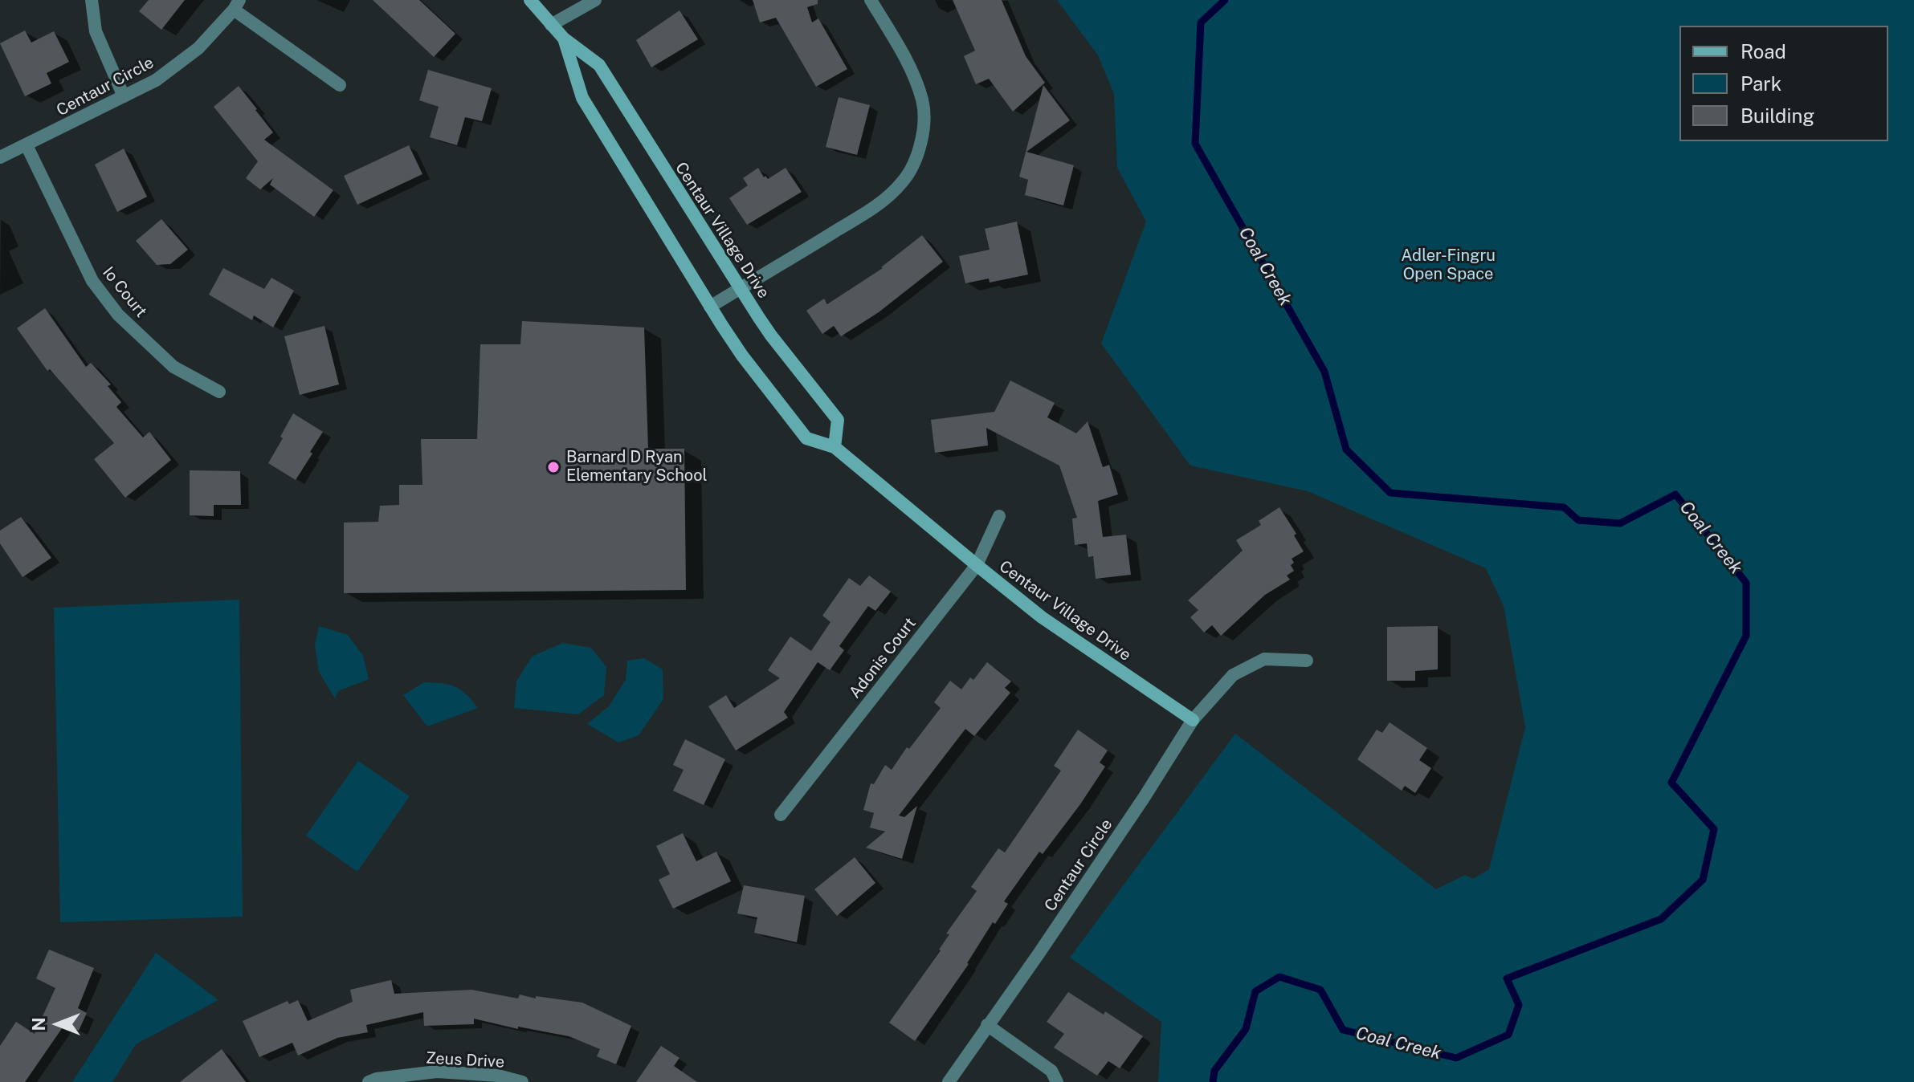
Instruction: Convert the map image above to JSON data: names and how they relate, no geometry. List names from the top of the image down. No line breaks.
{"streets":{"street":["Centaur Circle","Centaur Village Drive","Io Court","Adonis Court","Zeus Drive"]},"crossings":[["Centaur Circle","Centaur Village Drive"],["Centaur Circle","Io Court"],["Centaur Village Drive","Adonis Court"]],"water":["Coal Creek"],"parks":["Adler-Fingru Open Space"],"places":["Barnard D Ryan Elementary School"],"legend":["Road","Park","Building"],"north":"left"}
